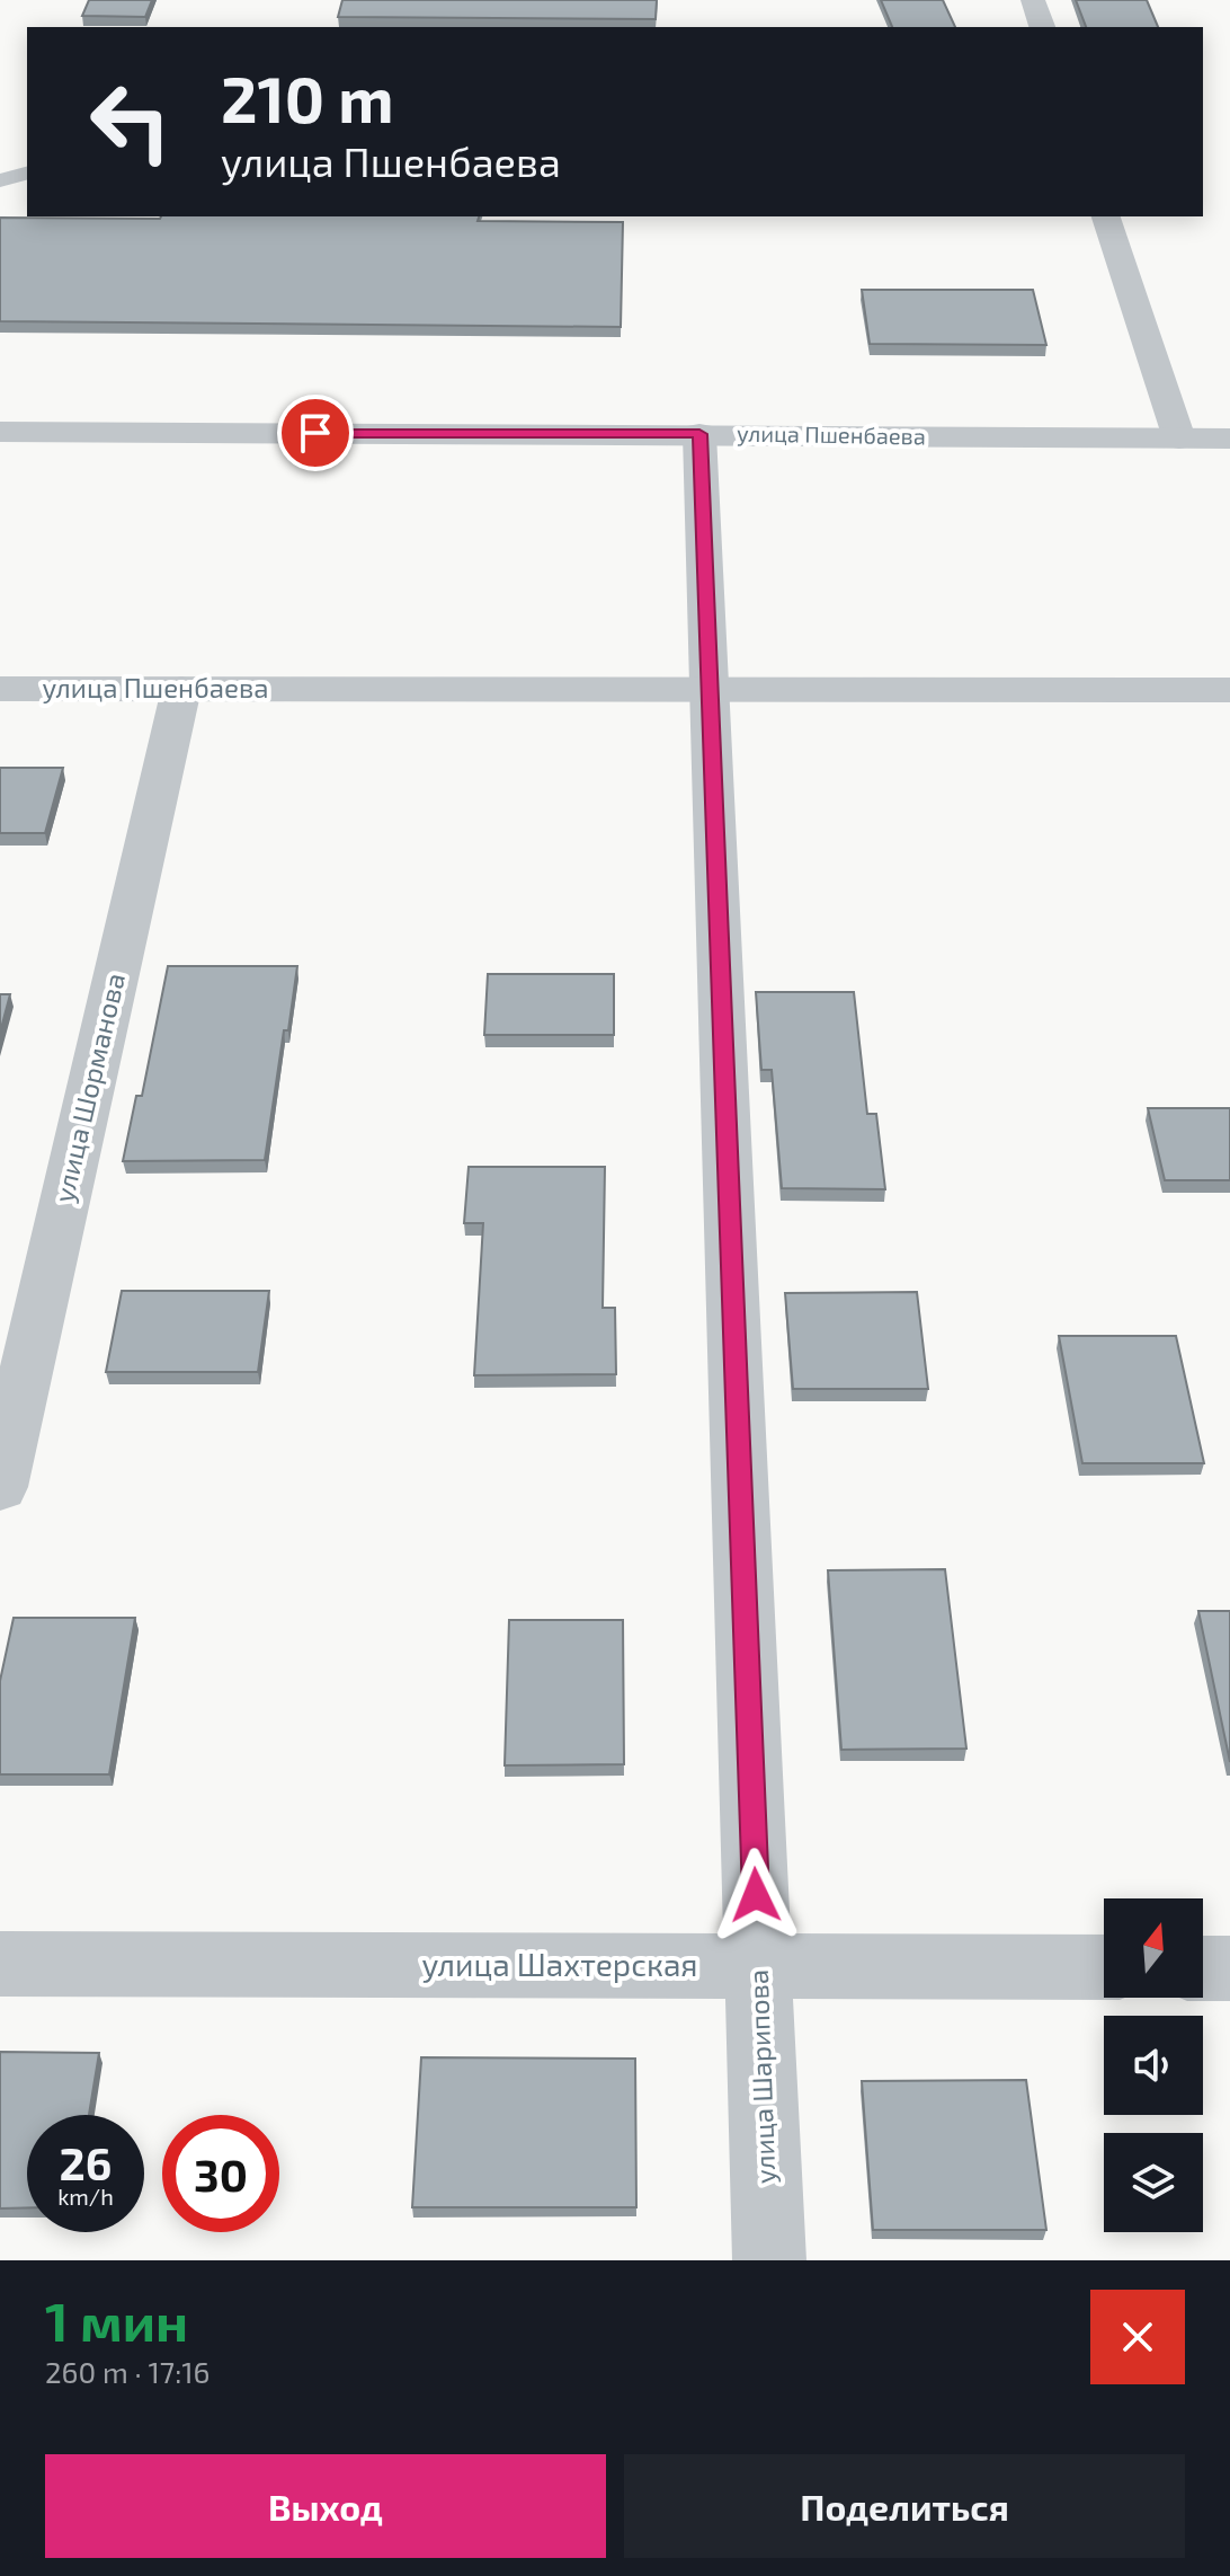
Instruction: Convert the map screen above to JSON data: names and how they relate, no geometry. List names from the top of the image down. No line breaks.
{"streets":{"street":["улица Пшенбаева","улица Шорманова","улица Шахтерская","улица Шарипова"]},"crossings":[["улица Пшенбаева","улица Шорманова"],["улица Пшенбаева","улица Шарипова"],["улица Шахтерская","улица Шарипова"]],"north":"top","page":{"turn":["210 m","улица Пшенбаева"],"speed":"26 km/h","limit":"30","heading":["1 мин","260 m · 17:16"],"buttons":["Выход","Поделиться"]}}
